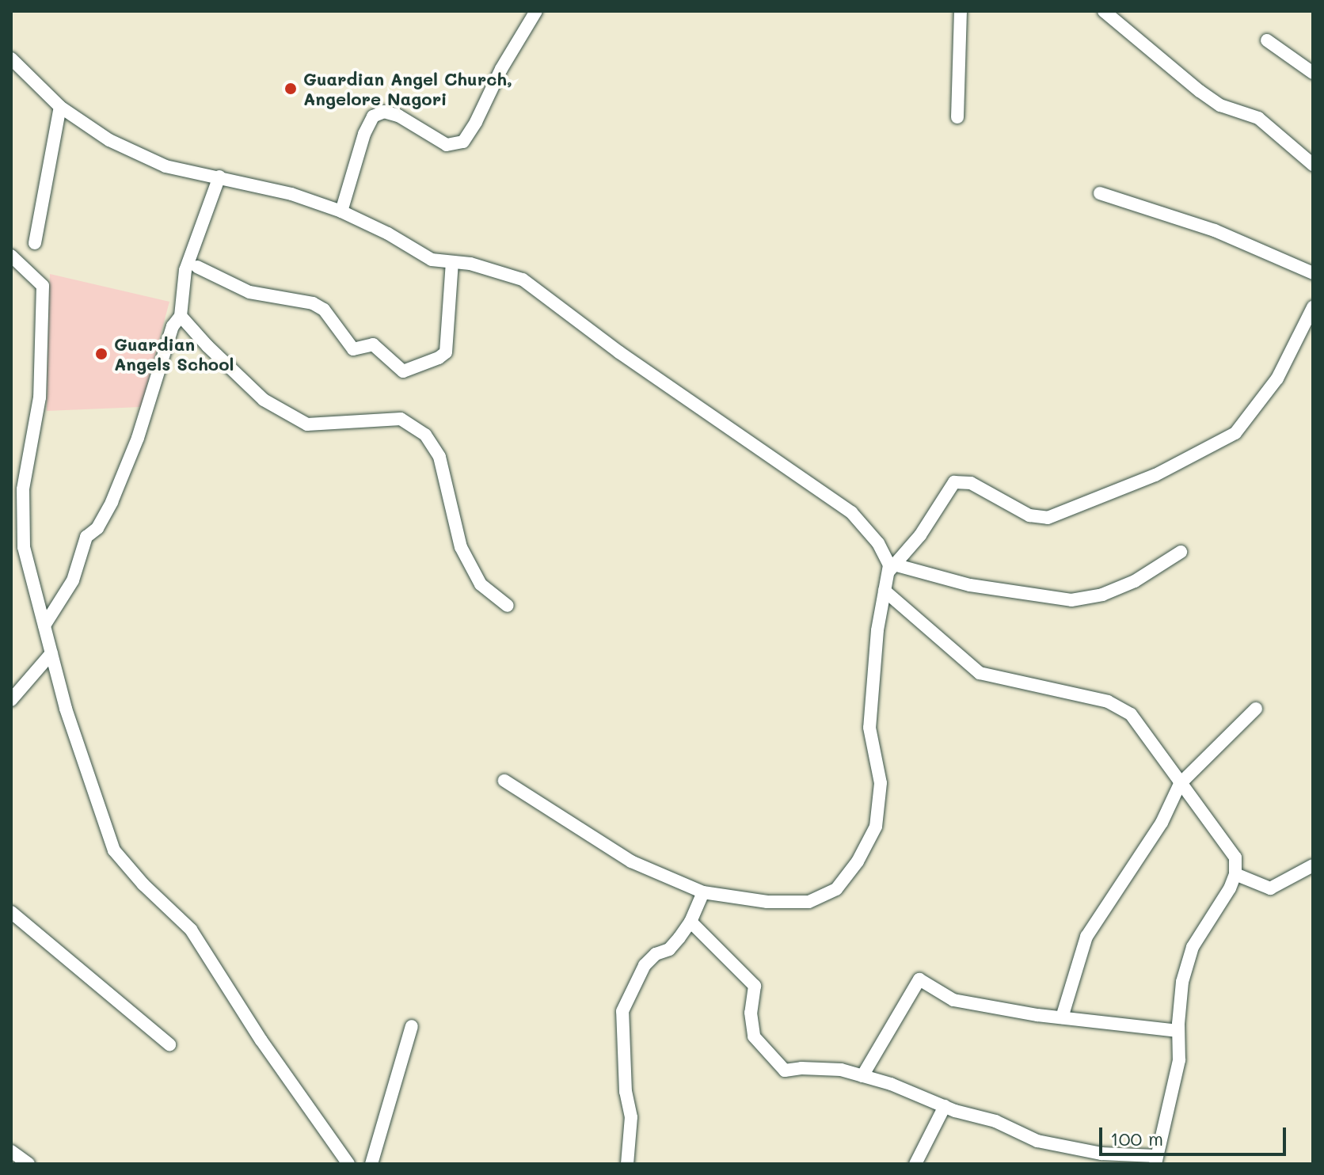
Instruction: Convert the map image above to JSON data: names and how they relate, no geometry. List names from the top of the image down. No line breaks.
{"places":["Guardian Angel Church, Angelore Nagori","Guardian Angels School"],"scale_bar":"100 m"}
